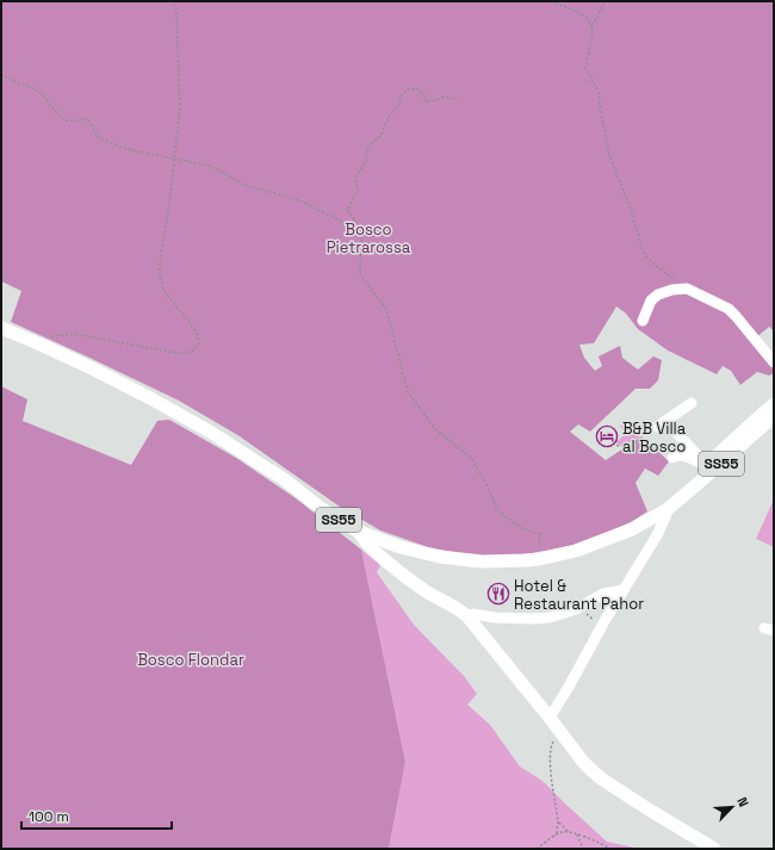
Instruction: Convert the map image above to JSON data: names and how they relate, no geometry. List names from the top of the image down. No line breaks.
{"streets":{"main road":["SS55"]},"parks":["Bosco Pietrarossa","Bosco Flondar"],"places":{"hotel":["B&B Villa al Bosco"],"restaurant":["Hotel & Restaurant Pahor"]},"scale_bar":"100 m","north":"top right"}
